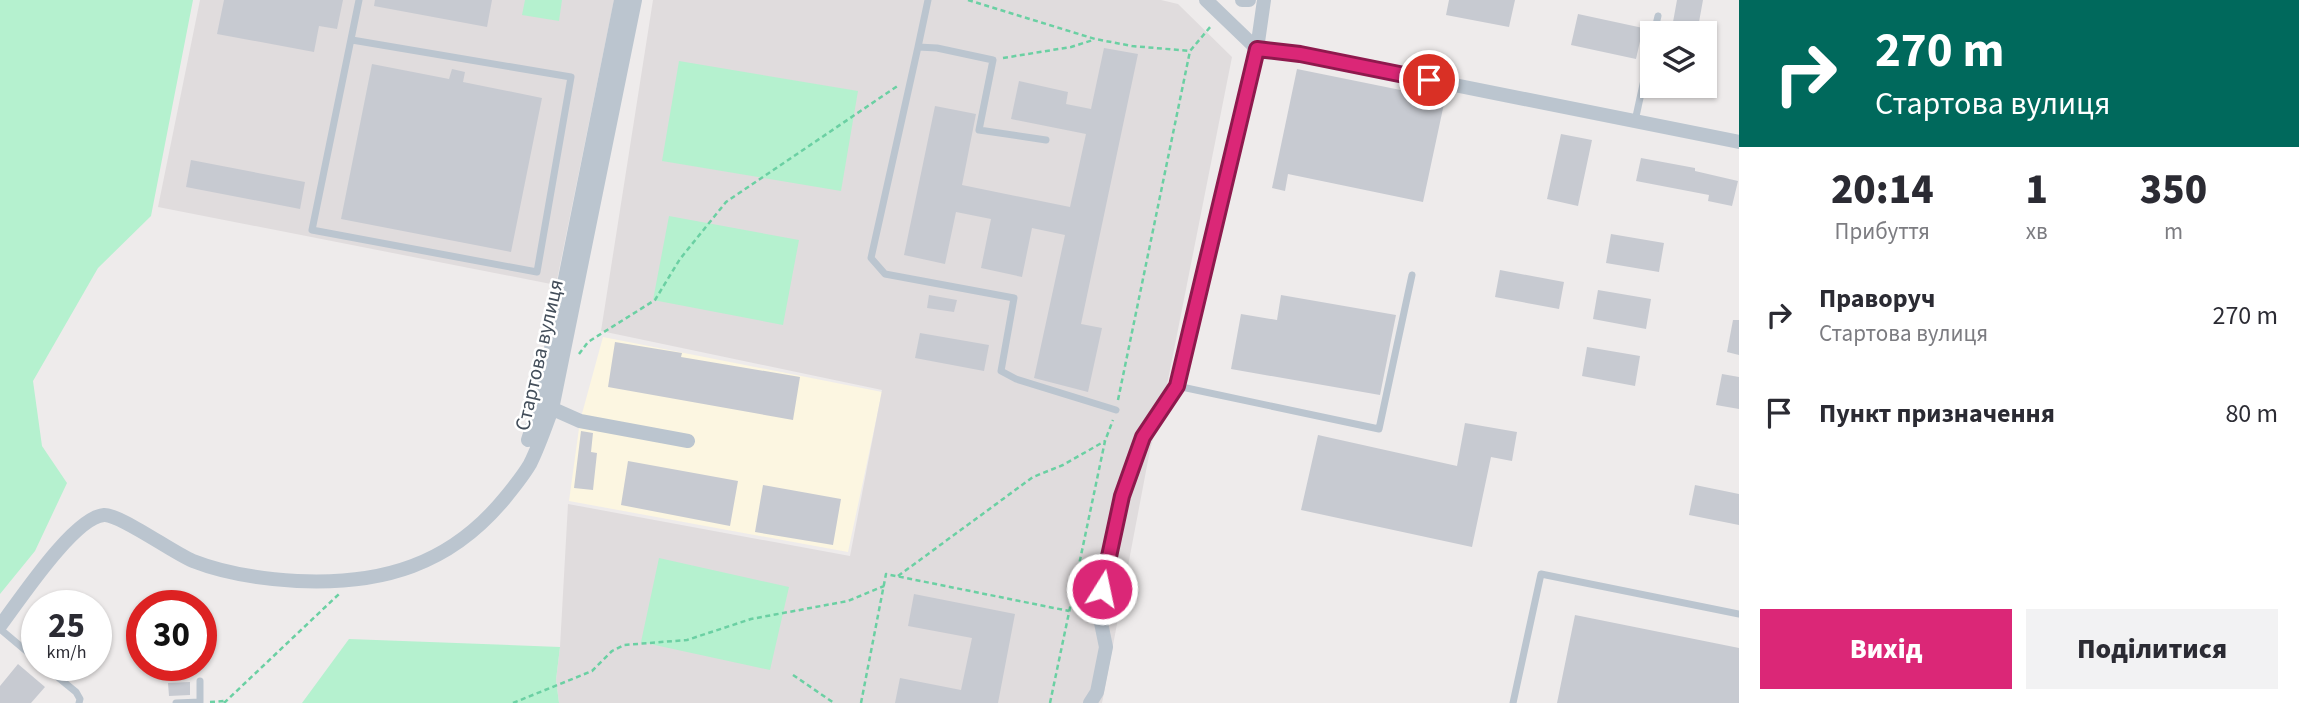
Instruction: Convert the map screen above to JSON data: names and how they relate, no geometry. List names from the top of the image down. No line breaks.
{"streets":{"street":["Стартова вулиця"]},"page":{"turn":["270 m","Стартова вулиця"],"eta":["20:14","Прибуття","1","хв","350","m"],"list":[{"name":"Праворуч","note":"Стартова вулиця","value":"270 m"},{"name":"Пункт призначення","value":"80 m"}],"speed":"25 km/h","limit":"30","buttons":["Вихід","Поділитися"]}}
